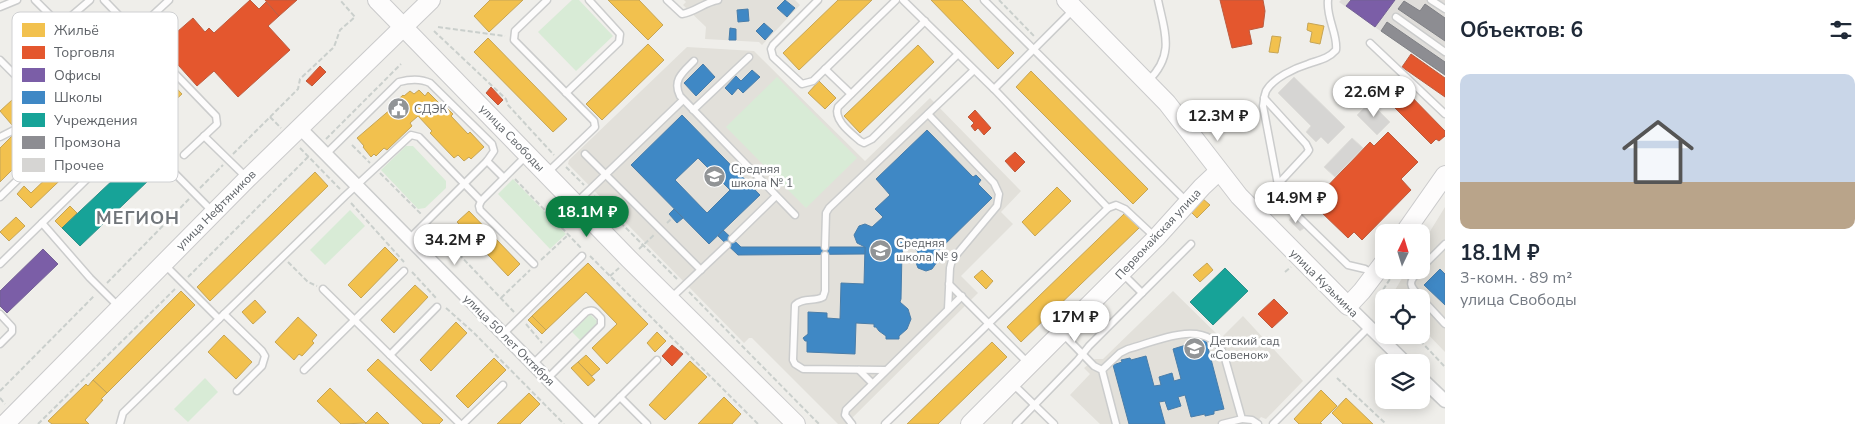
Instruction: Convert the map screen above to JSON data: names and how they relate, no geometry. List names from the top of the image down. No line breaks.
{"streets":{"main road":["улица Свободы","улица Нефтяников","Первомайская улица","улица Кузьмина"],"street":["улица 50 лет Октября"]},"crossings":[["улица Свободы","улица Нефтяников"],["улица Нефтяников","улица 50 лет Октября"],["Первомайская улица","улица Кузьмина"]],"districts":["МЕГИОН"],"places":{"public building":["СДЭК"],"school or university":["Средняя школа № 1","Средняя школа № 9","Детский сад «Совенок»"]},"legend":["Жильё","Торговля","Офисы","Школы","Учреждения","Промзона","Прочее"],"north":"top","page":{"heading":"Объектов: 6","list":[{"name":"18.1M ₽","note":"3-комн. · 89 m² · улица Свободы"}],"price":["22.6M ₽","12.3M ₽","14.9M ₽","18.1M ₽","34.2M ₽","17M ₽"]}}
